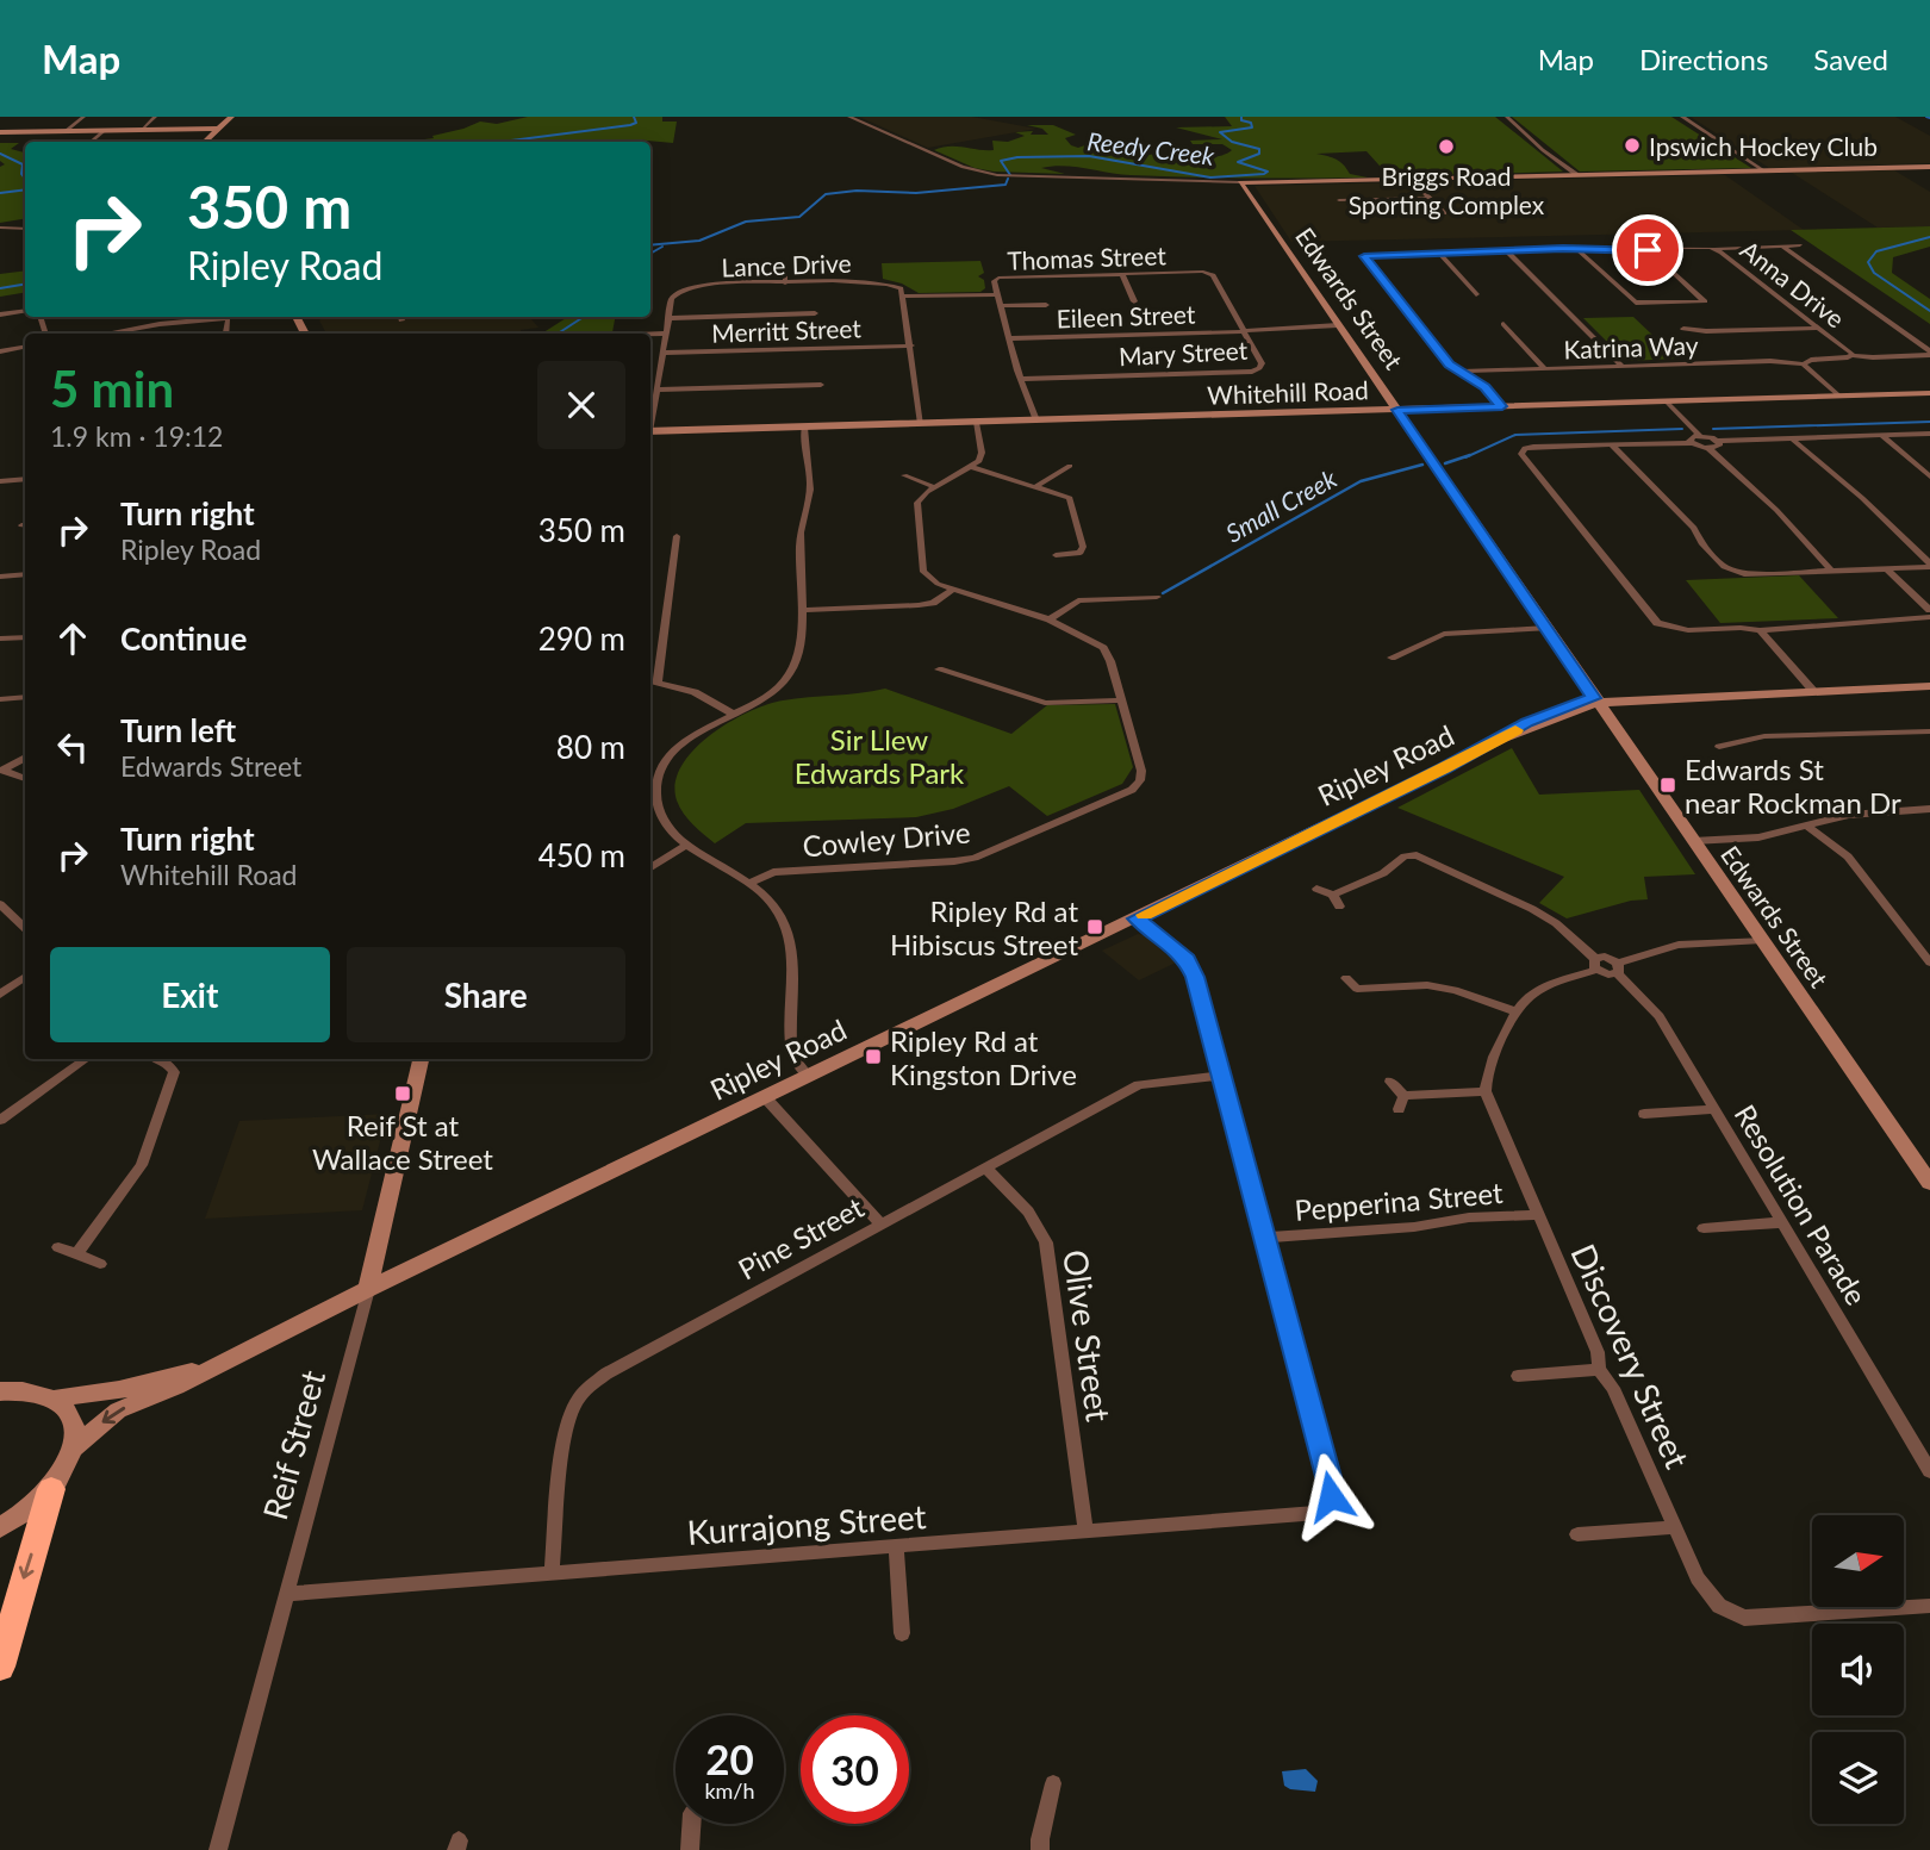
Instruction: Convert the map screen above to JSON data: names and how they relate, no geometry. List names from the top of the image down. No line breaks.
{"streets":{"main road":["Edwards Street","Whitehill Road","Ripley Road","Reif Street"],"street":["Thomas Street","Lance Drive","Anna Drive","Eileen Street","Merritt Street","Katrina Way","Mary Street","Cowley Drive","Pepperina Street","Resolution Parade","Pine Street","Olive Street","Discovery Street","Kurrajong Street"]},"crossings":[["Thomas Street","Eileen Street"],["Thomas Street","Mary Street"],["Thomas Street","Whitehill Road"],["Lance Drive","Merritt Street"],["Anna Drive","Katrina Way"],["Anna Drive","Whitehill Road"],["Edwards Street","Mary Street"],["Edwards Street","Whitehill Road"],["Edwards Street","Ripley Road"],["Eileen Street","Mary Street"],["Ripley Road","Reif Street"],["Pepperina Street","Discovery Street"],["Pepperina Street","Kurrajong Street"],["Pine Street","Olive Street"],["Pine Street","Kurrajong Street"],["Olive Street","Kurrajong Street"],["Reif Street","Kurrajong Street"]],"water":["Reedy Creek","Small Creek"],"parks":["Sir Llew Edwards Park"],"places":{"other":["Ipswich Hockey Club","Briggs Road Sporting Complex"],"transit":["Edwards St near Rockman Dr","Ripley Rd at Hibiscus Street","Ripley Rd at Kingston Drive","Reif St at Wallace Street"]},"north":"right","page":{"header":"Map","nav":["Map","Directions","Saved"],"turn":["350 m","Ripley Road"],"heading":["5 min","1.9 km · 19:12"],"list":[{"name":"Turn right","note":"Ripley Road","value":"350 m"},{"name":"Continue","value":"290 m"},{"name":"Turn left","note":"Edwards Street","value":"80 m"},{"name":"Turn right","note":"Whitehill Road","value":"450 m"}],"buttons":["Exit","Share"],"speed":"20 km/h","limit":"30"}}
